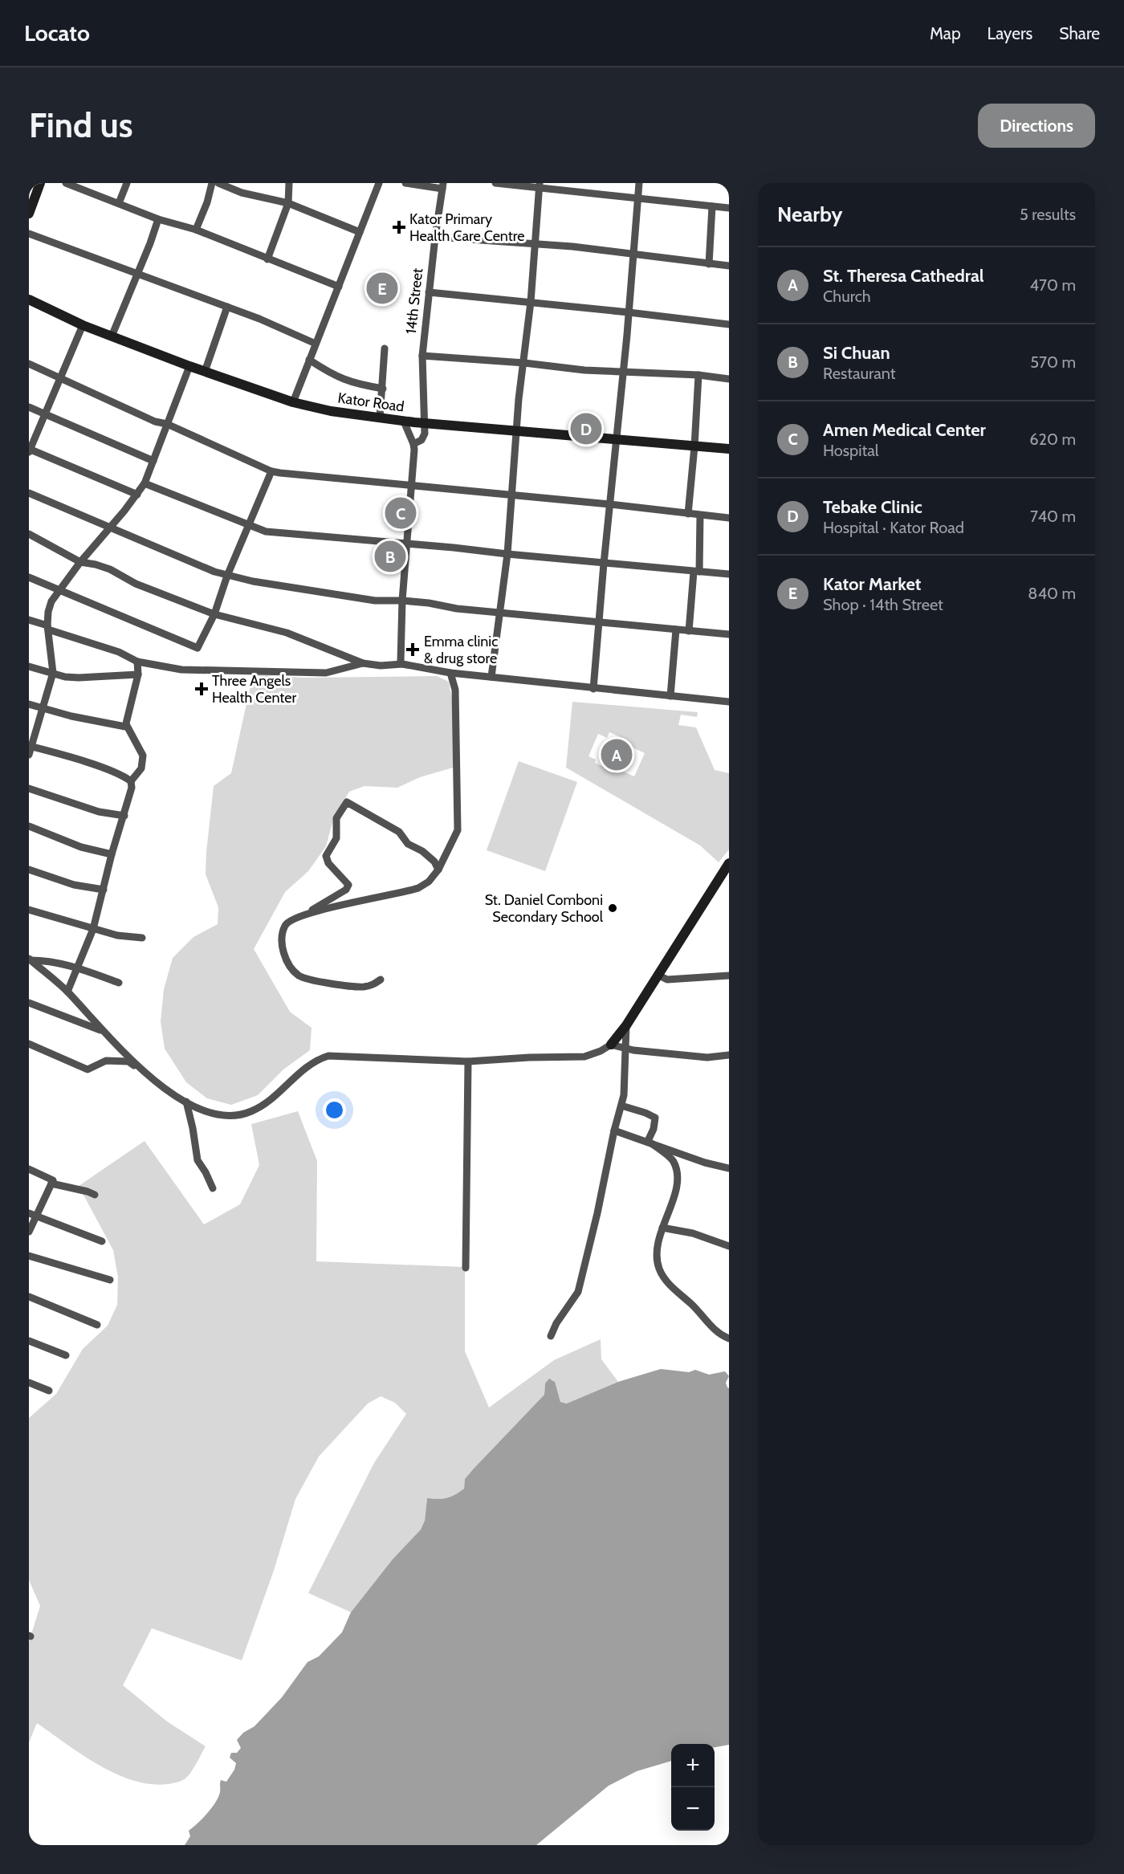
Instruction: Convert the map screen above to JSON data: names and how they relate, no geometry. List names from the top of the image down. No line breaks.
{"streets":{"main road":["Kator Road"],"street":["14th Street"]},"crossings":[["14th Street","Kator Road"]],"places":{"health":["Kator Primary Health Care Centre","Emma clinic & drug store","Three Angels Health Center"],"other":["St. Daniel Comboni Secondary School"]},"page":{"header":"Locato","nav":["Map","Layers","Share"],"buttons":"Directions","title":"Find us","heading":["Nearby","5 results"],"list":[{"mark":"A","name":"St. Theresa Cathedral","note":"Church","value":"470 m"},{"mark":"B","name":"Si Chuan","note":"Restaurant","value":"570 m"},{"mark":"C","name":"Amen Medical Center","note":"Hospital","value":"620 m"},{"mark":"D","name":"Tebake Clinic","note":"Hospital · Kator Road","value":"740 m"},{"mark":"E","name":"Kator Market","note":"Shop · 14th Street","value":"840 m"}],"pins":["E","D","C","B","A"],"map_buttons":["+","−"]}}
